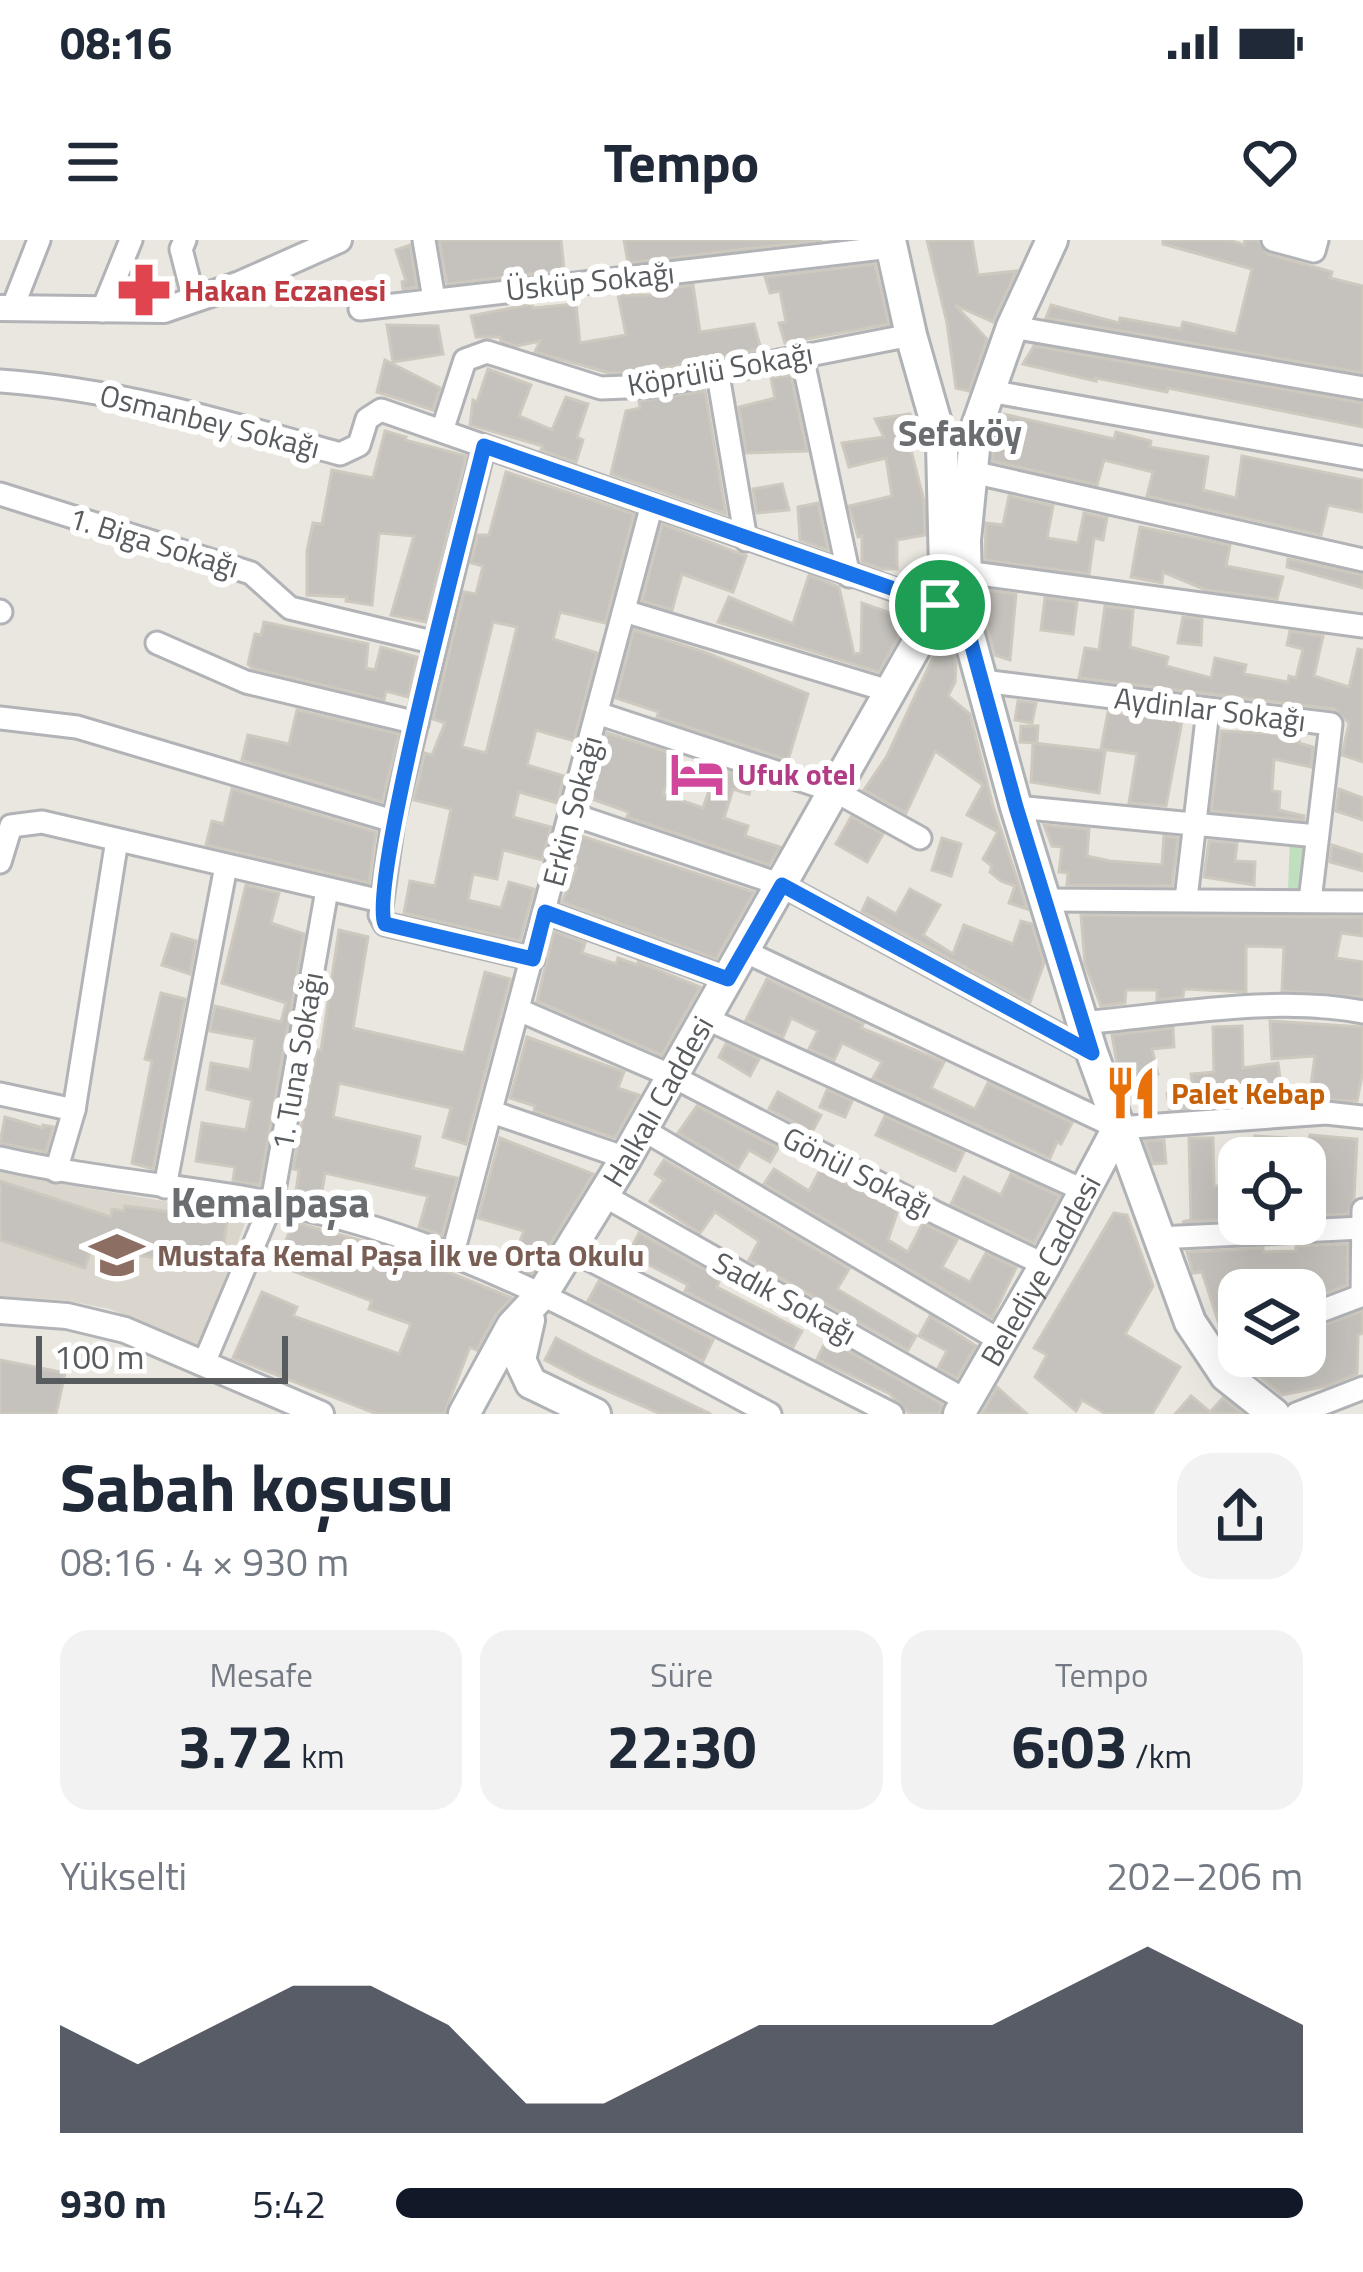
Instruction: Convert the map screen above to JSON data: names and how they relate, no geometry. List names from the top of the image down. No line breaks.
{"streets":{"main road":["Halkalı Caddesi","Belediye Caddesi"],"street":["Üsküp Sokağı","Köprülü Sokağı","Osmanbey Sokağı","1. Biga Sokağı","Aydinlar Sokağı","Erkin Sokağı","1. Tuna Sokağı","Gönül Sokağı","Sadık Sokağı"]},"crossings":[["Üsküp Sokağı","Halkalı Caddesi"],["Köprülü Sokağı","Osmanbey Sokağı"],["Köprülü Sokağı","Halkalı Caddesi"],["Osmanbey Sokağı","Erkin Sokağı"],["Osmanbey Sokağı","Halkalı Caddesi"],["Erkin Sokağı","Gönül Sokağı"],["Halkalı Caddesi","Gönül Sokağı"],["Halkalı Caddesi","Sadık Sokağı"],["Gönül Sokağı","Belediye Caddesi"],["Belediye Caddesi","Sadık Sokağı"]],"districts":["Sefaköy","Kemalpaşa"],"places":{"pharmacy":["Hakan Eczanesi"],"hotel":["Ufuk otel"],"restaurant":["Palet Kebap"],"school or university":["Mustafa Kemal Paşa İlk ve Orta Okulu"]},"scale_bar":"100 m","page":{"status":"08:16","header":"Tempo","scale":"100 m","heading":["Sabah koşusu","08:16 · 4 × 930 m"],"stats":[["Mesafe","3.72 km"],["Süre","22:30"],["Tempo","6:03 /km"]],"chart":["Yükselti","202–206 m"],"list":[{"name":"930 m","note":"5:42"}]}}
